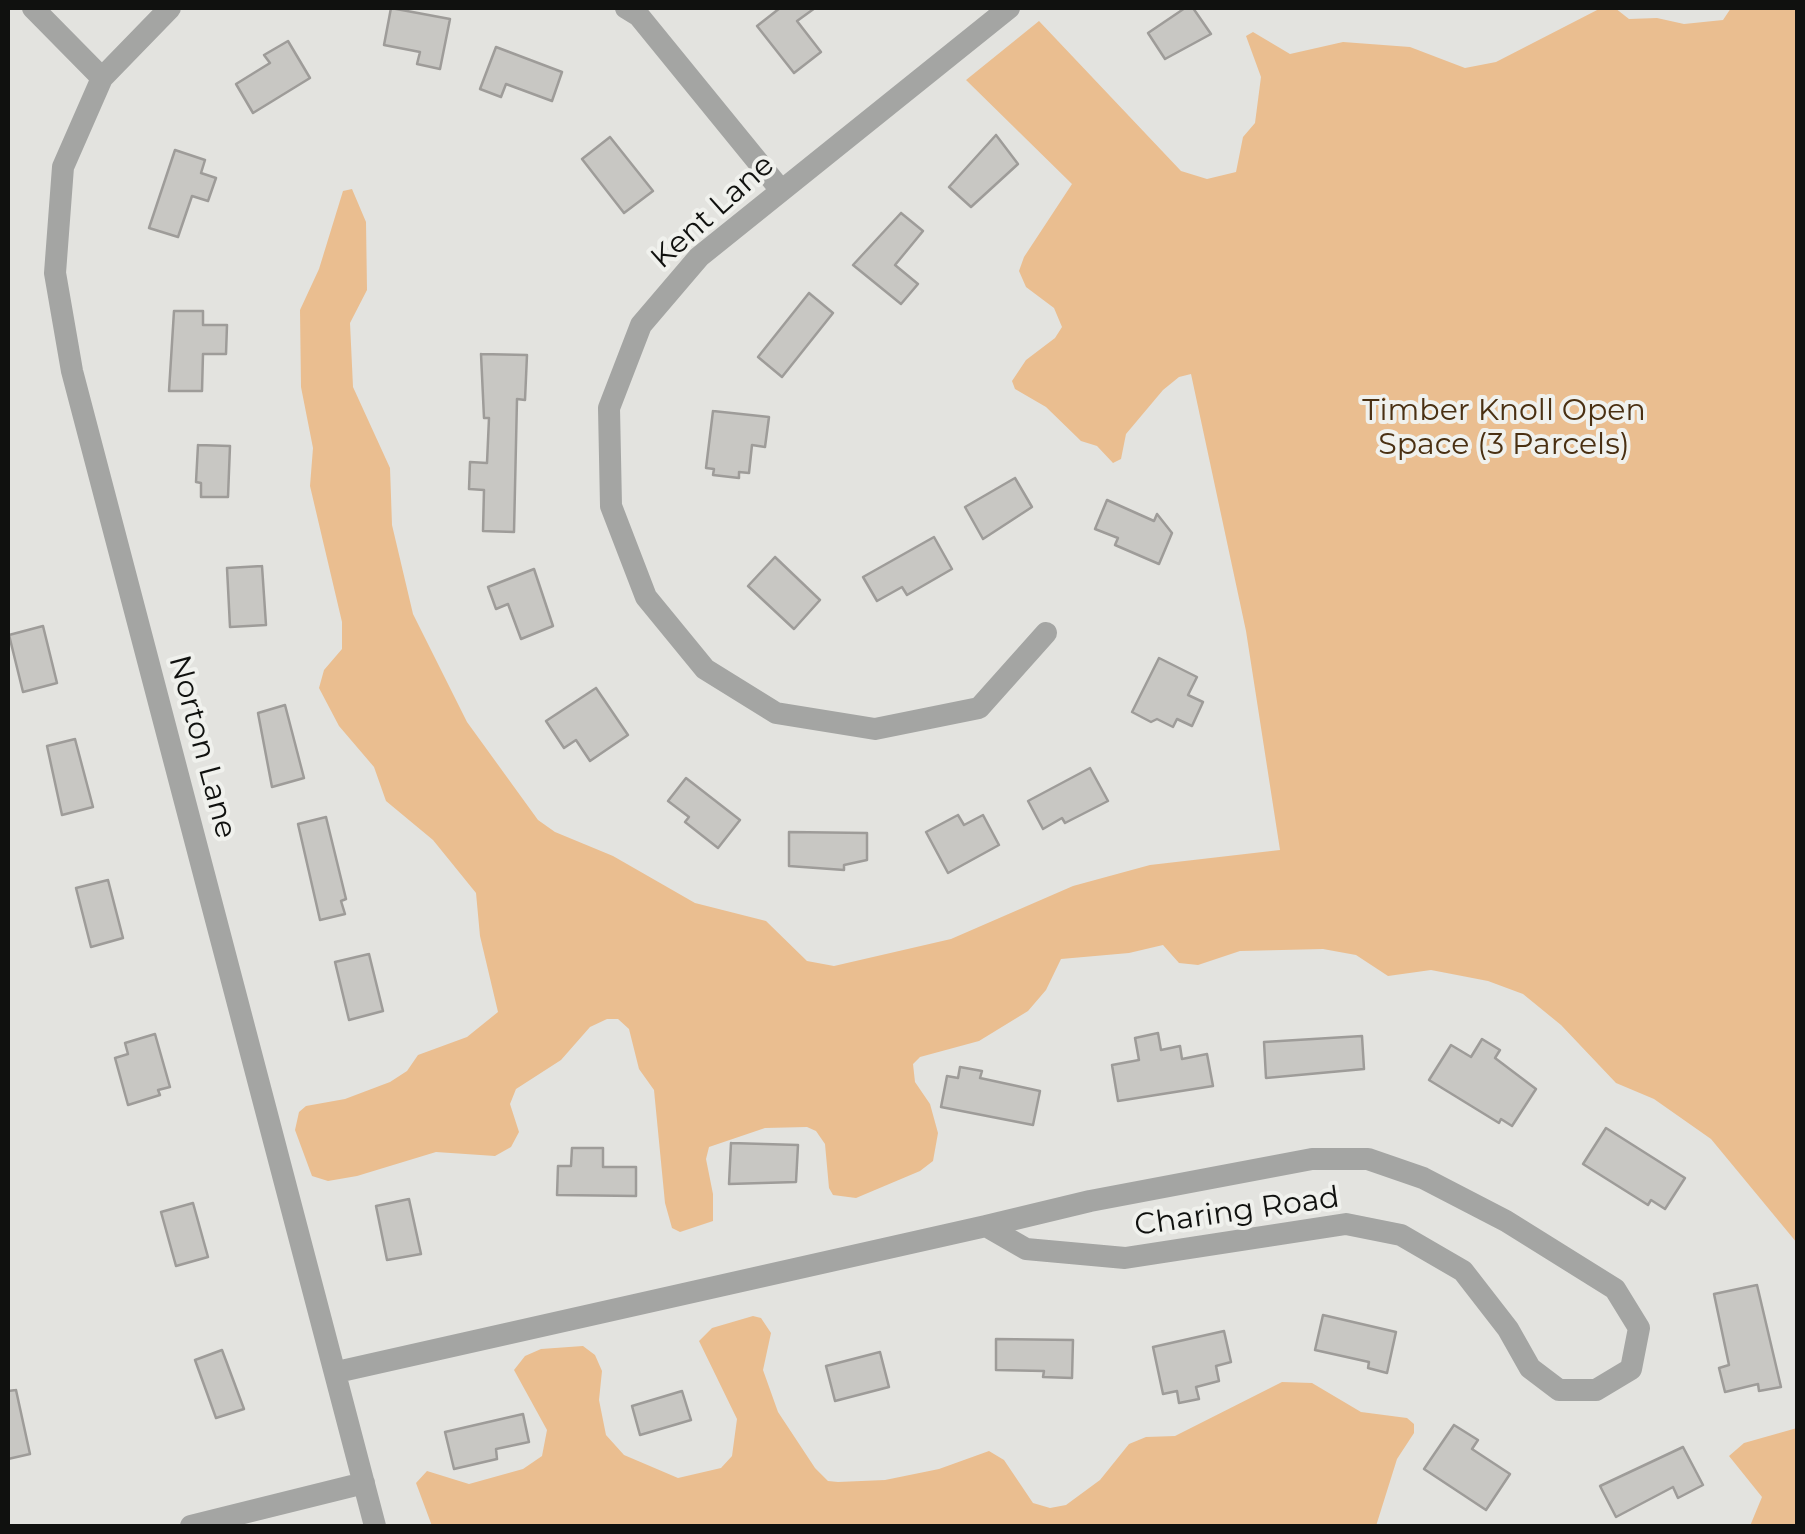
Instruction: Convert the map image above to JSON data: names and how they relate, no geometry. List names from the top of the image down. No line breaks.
{"streets":{"street":["Kent Lane","Norton Lane","Charing Road"]},"crossings":[["Norton Lane","Charing Road"]],"parks":["Timber Knoll Open Space (3 Parcels)"]}
